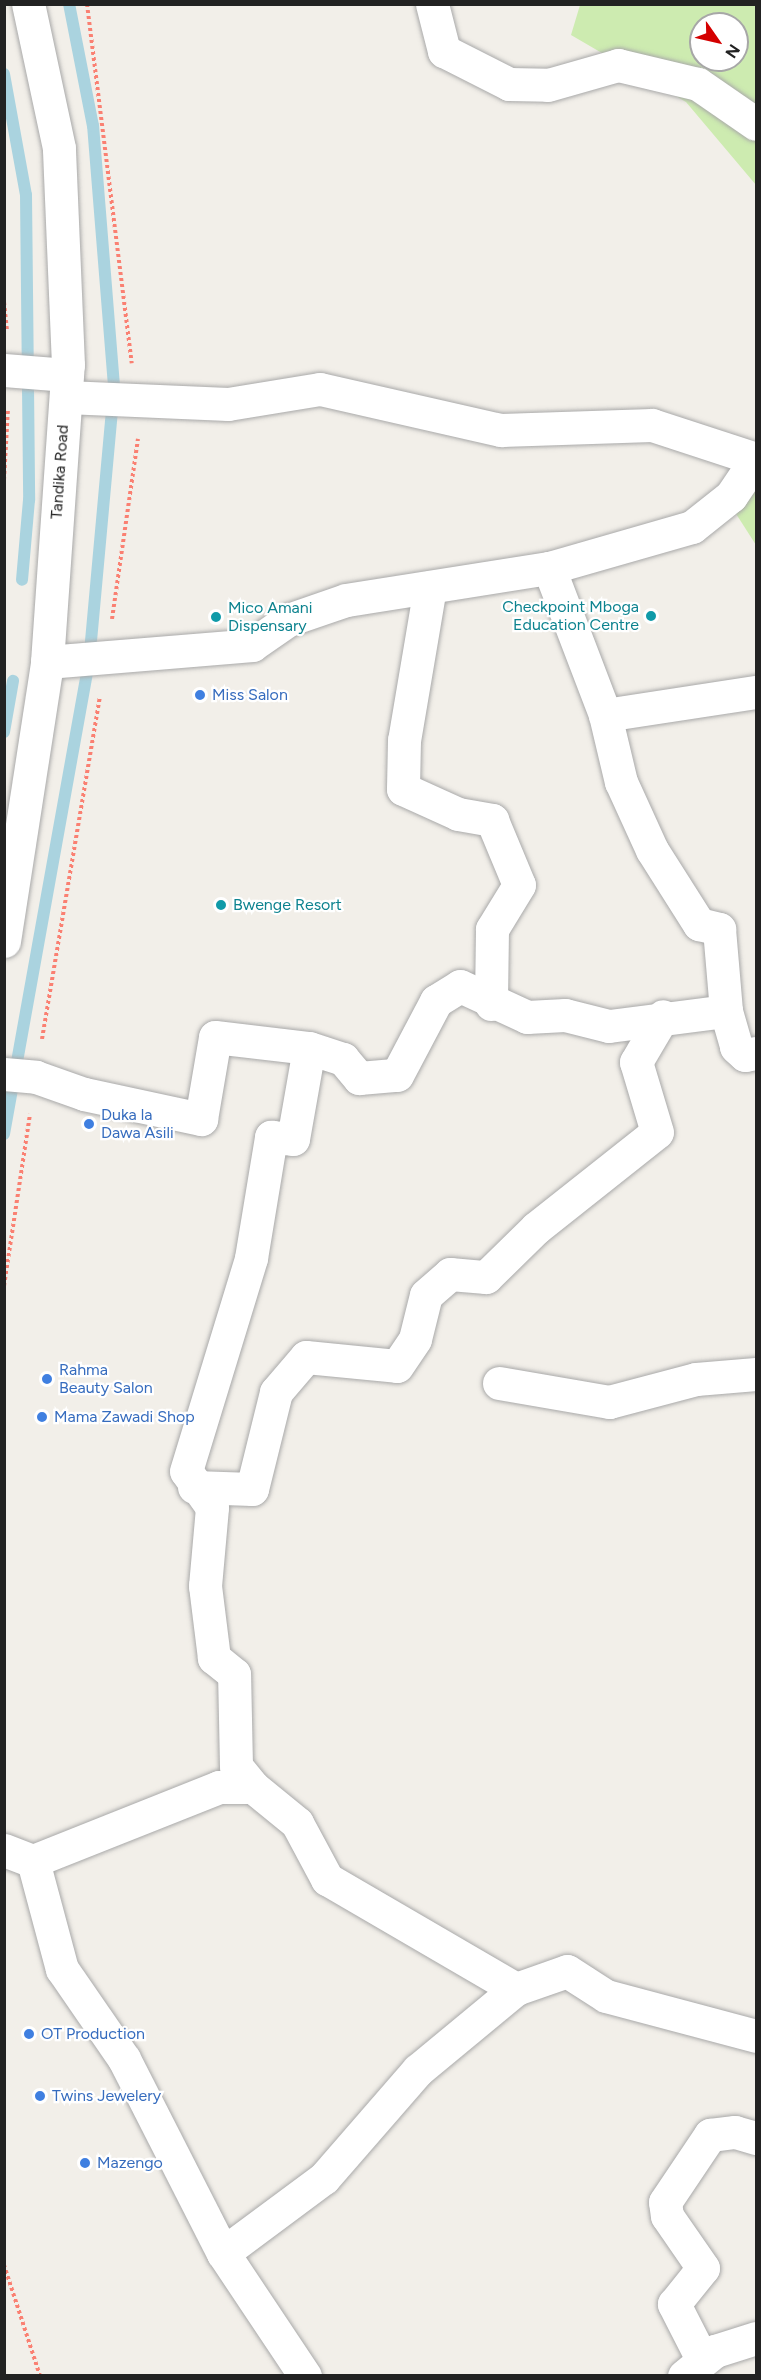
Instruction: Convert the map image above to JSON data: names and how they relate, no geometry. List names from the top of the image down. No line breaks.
{"streets":{"street":["Tandika Road"]},"places":["Checkpoint Mboga Education Centre","Mico Amani Dispensary","Miss Salon","Bwenge Resort","Duka la Dawa Asili","Rahma Beauty Salon","Mama Zawadi Shop","OT Production","Twins Jewelery","Mazengo"],"north":"bottom right"}
